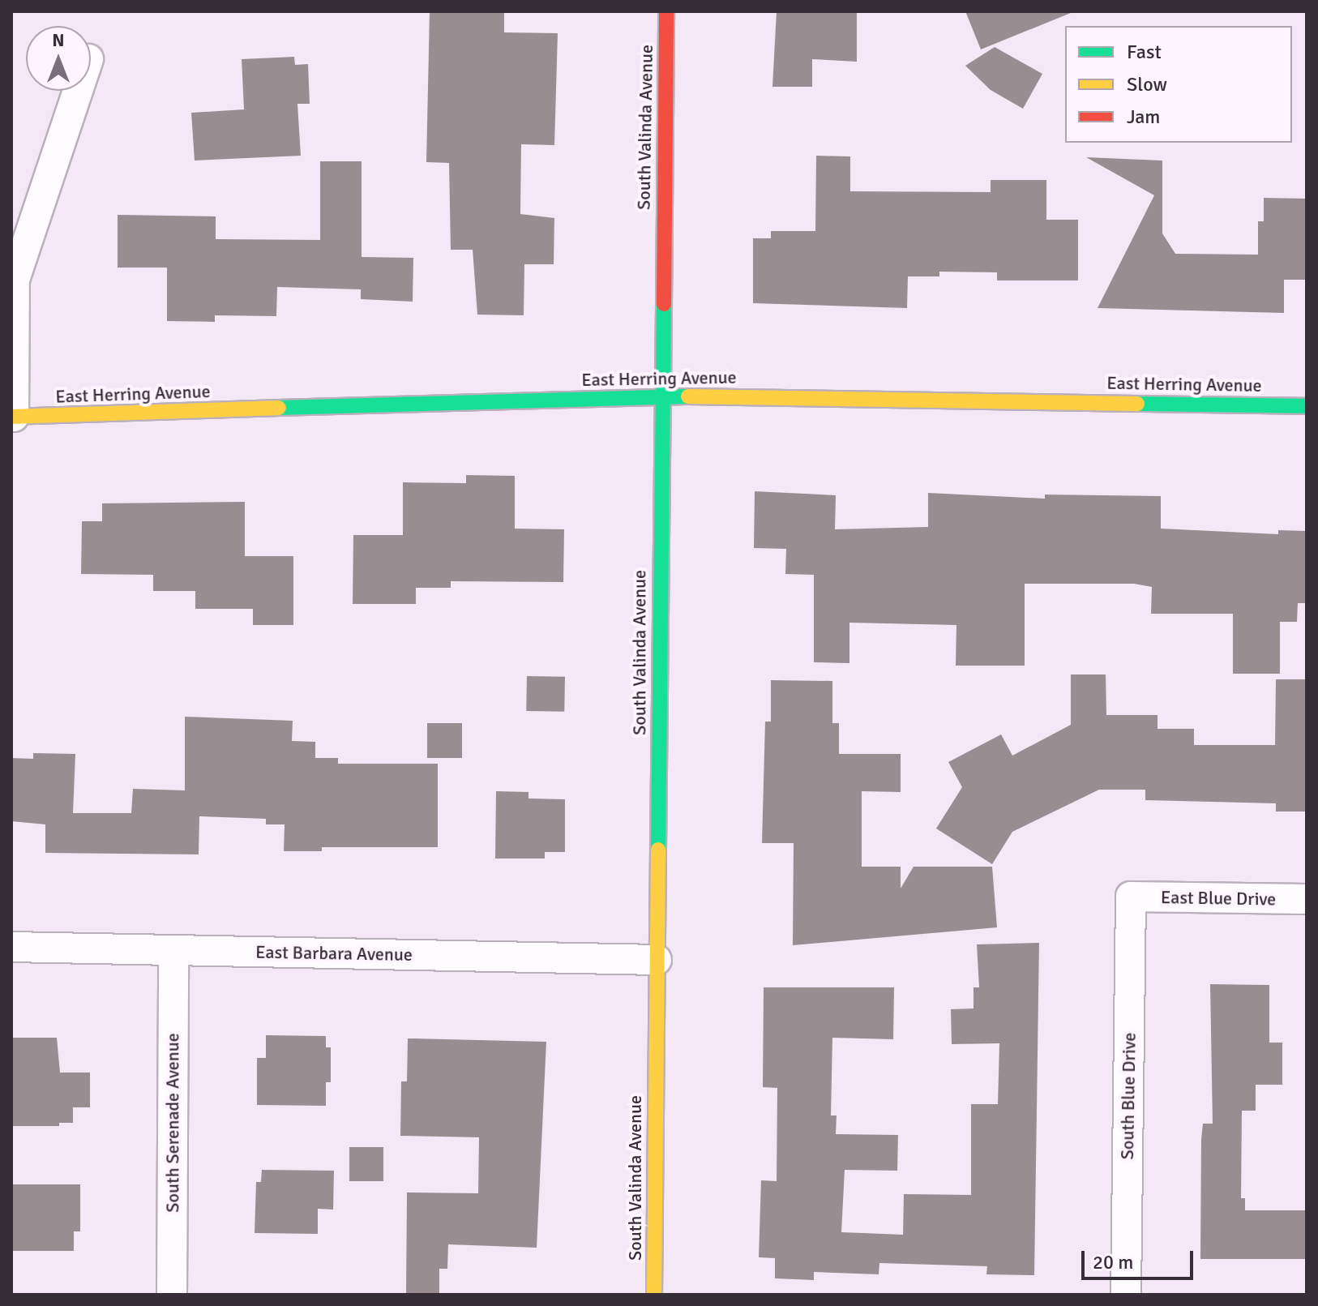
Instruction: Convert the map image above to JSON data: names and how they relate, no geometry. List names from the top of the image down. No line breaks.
{"streets":{"main road":["South Valinda Avenue","East Herring Avenue"],"street":["East Blue Drive","East Barbara Avenue","South Blue Drive","South Serenade Avenue"]},"crossings":[["South Valinda Avenue","East Herring Avenue"],["South Valinda Avenue","East Barbara Avenue"],["East Blue Drive","South Blue Drive"],["East Barbara Avenue","South Serenade Avenue"]],"legend":["Fast","Slow","Jam"],"scale_bar":"20 m","north":"top"}
